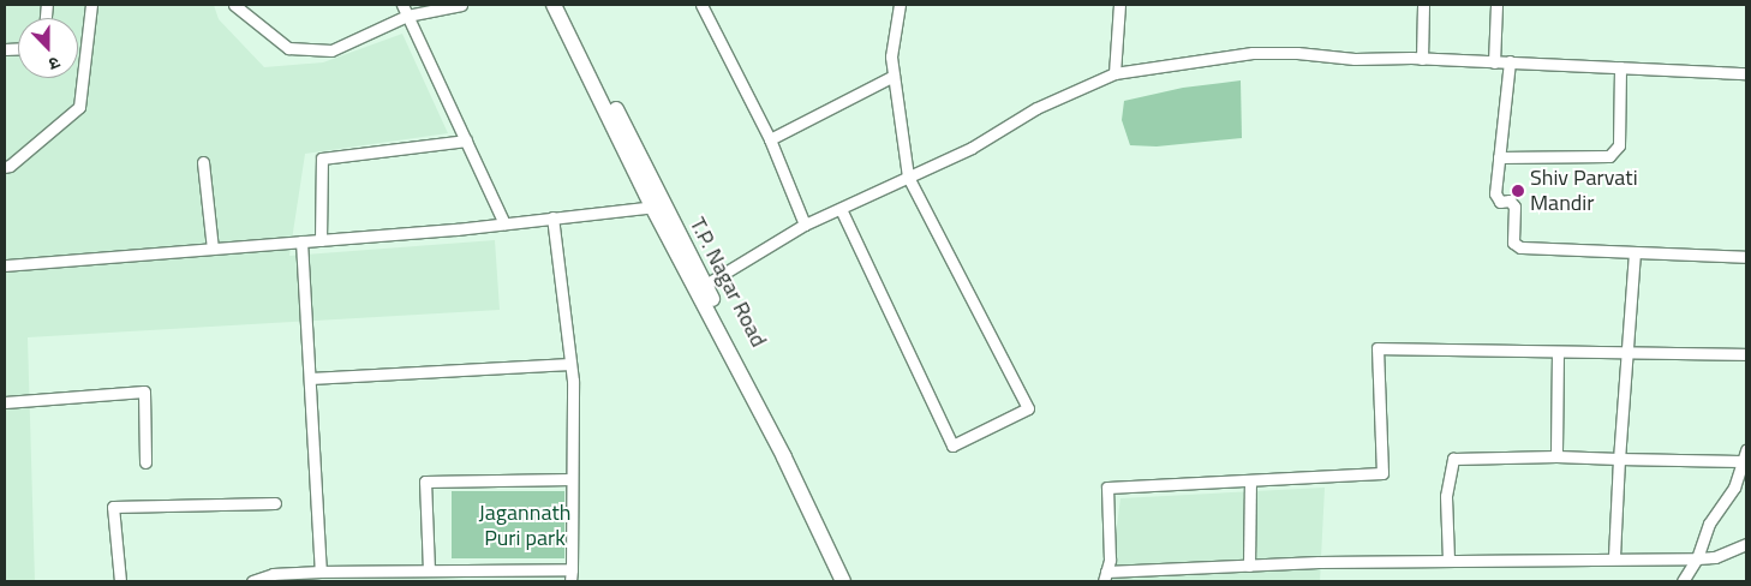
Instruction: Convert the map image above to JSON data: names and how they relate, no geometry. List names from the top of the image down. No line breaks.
{"streets":{"main road":["T.P. Nagar Road"]},"parks":["Jagannath Puri park"],"places":["Shiv Parvati Mandir"],"north":"bottom"}
